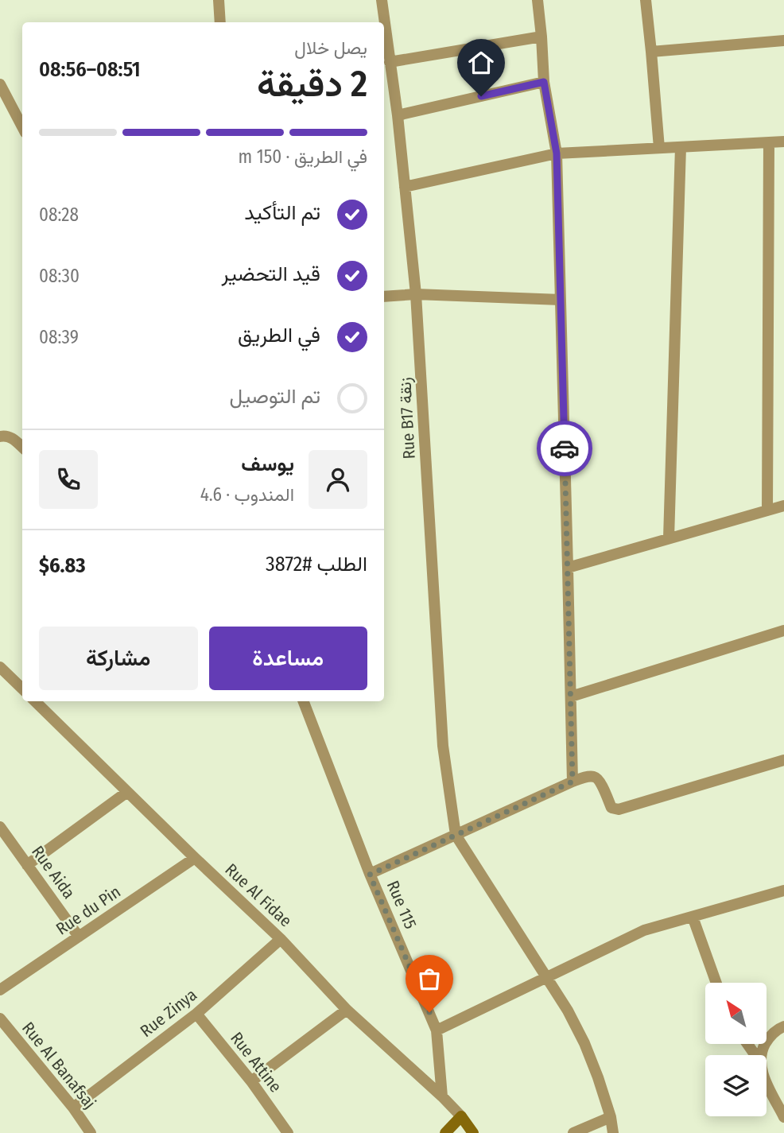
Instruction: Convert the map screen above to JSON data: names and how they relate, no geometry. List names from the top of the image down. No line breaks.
{"streets":{"street":["Rue B17 زنقة","Rue Aida","Rue Al Fidae","Rue 115","Rue du Pin","Rue Zinya","Rue Attine","Rue Al Banafsaj"]},"crossings":[["Rue Aida","Rue du Pin"],["Rue Al Fidae","Rue 115"],["Rue Al Fidae","Rue du Pin"],["Rue Al Fidae","Rue Zinya"],["Rue Zinya","Rue Attine"],["Rue Zinya","Rue Al Banafsaj"]],"north":"top left","page":{"heading":["2 دقيقة","يصل خلال","08:51–08:56"],"panel":["يوسف","المندوب · 4.6","الطلب #3872","$6.83"],"bar":"في الطريق · 150 m","list":[["تم التأكيد","08:28"],["قيد التحضير","08:30"],["في الطريق","08:39"],"تم التوصيل"],"buttons":["مساعدة","مشاركة"]}}
